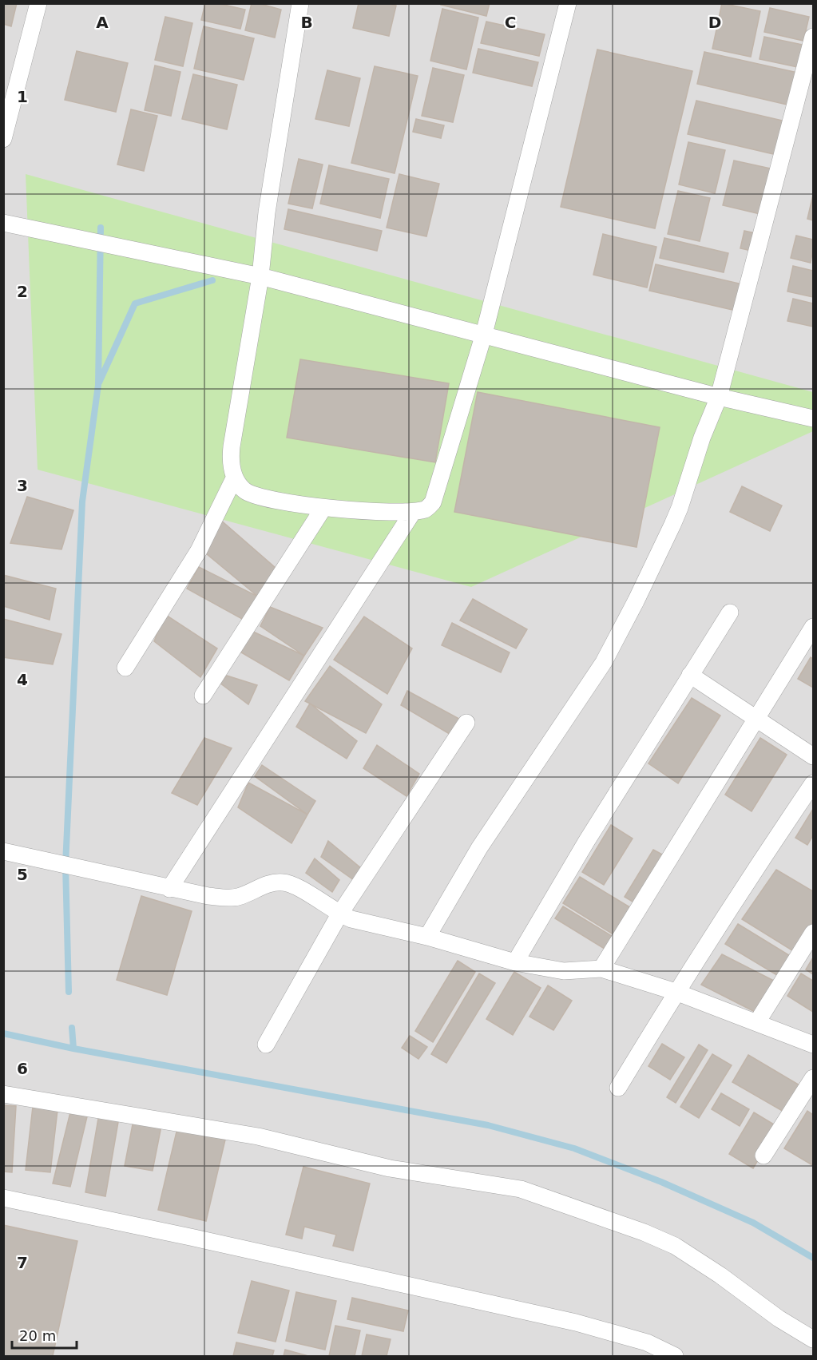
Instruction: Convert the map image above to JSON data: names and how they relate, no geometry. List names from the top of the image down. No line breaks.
{"scale_bar":"20 m","grid":{"columns":["A","B","C","D"],"rows":["1","2","3","4","5","6","7"]}}
